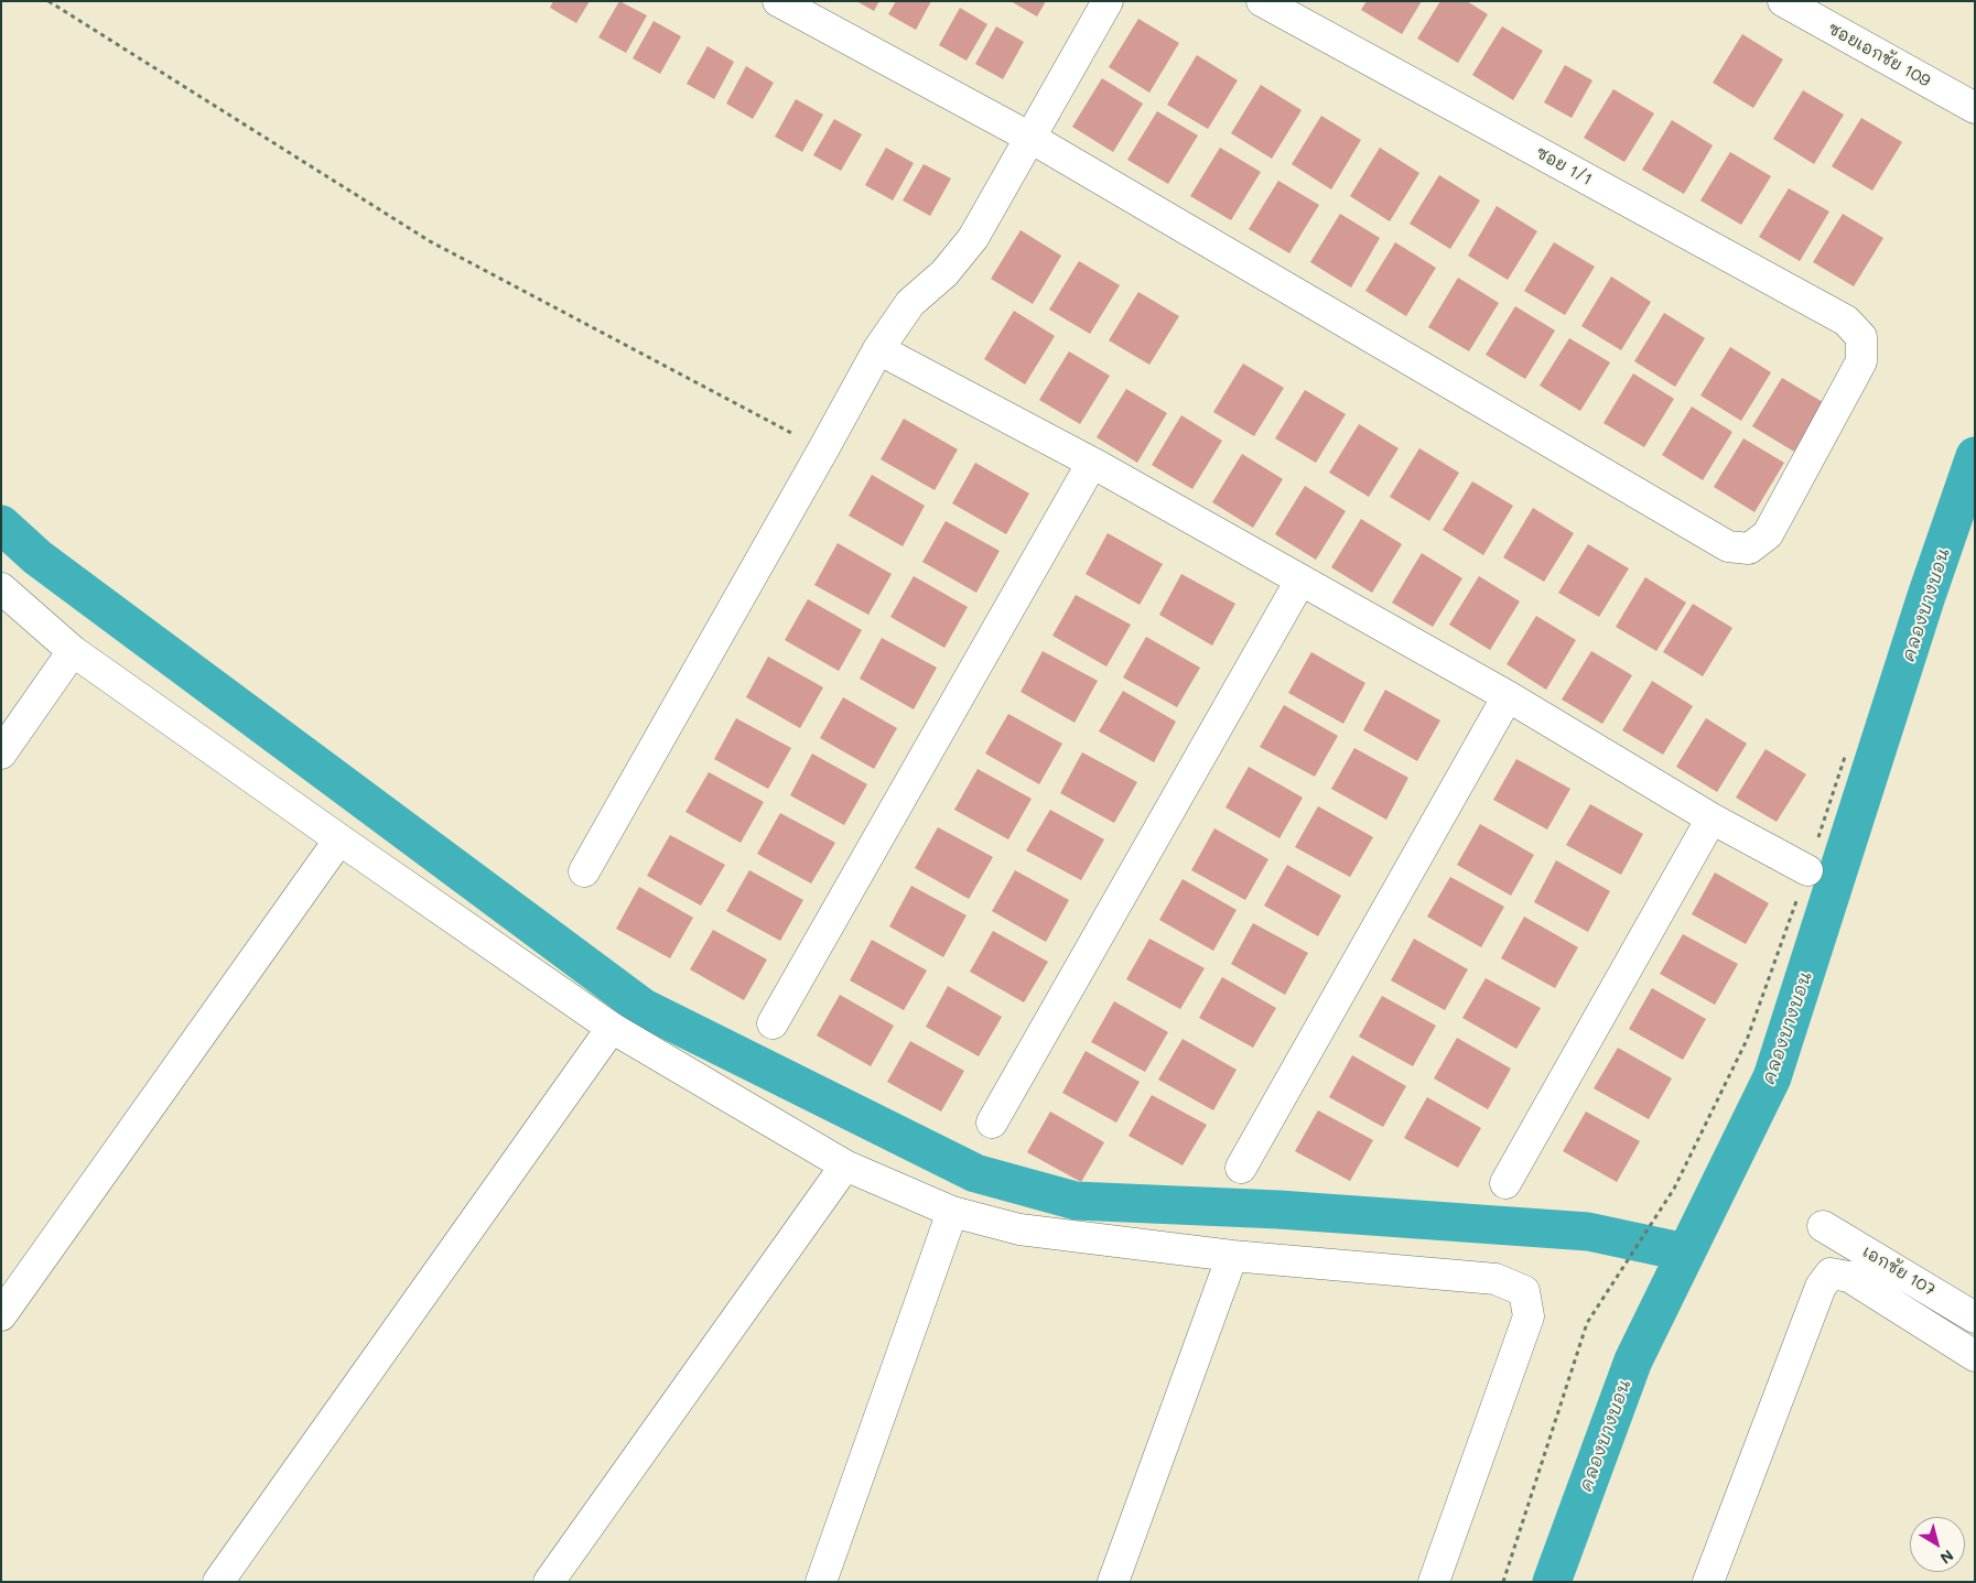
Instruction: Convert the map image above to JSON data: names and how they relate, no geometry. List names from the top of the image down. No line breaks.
{"streets":{"street":["ซอยเอกชัย 109","ซอย 1/1","เอกชัย 107"]},"water":["คลองบางบอน"],"north":"bottom right"}
